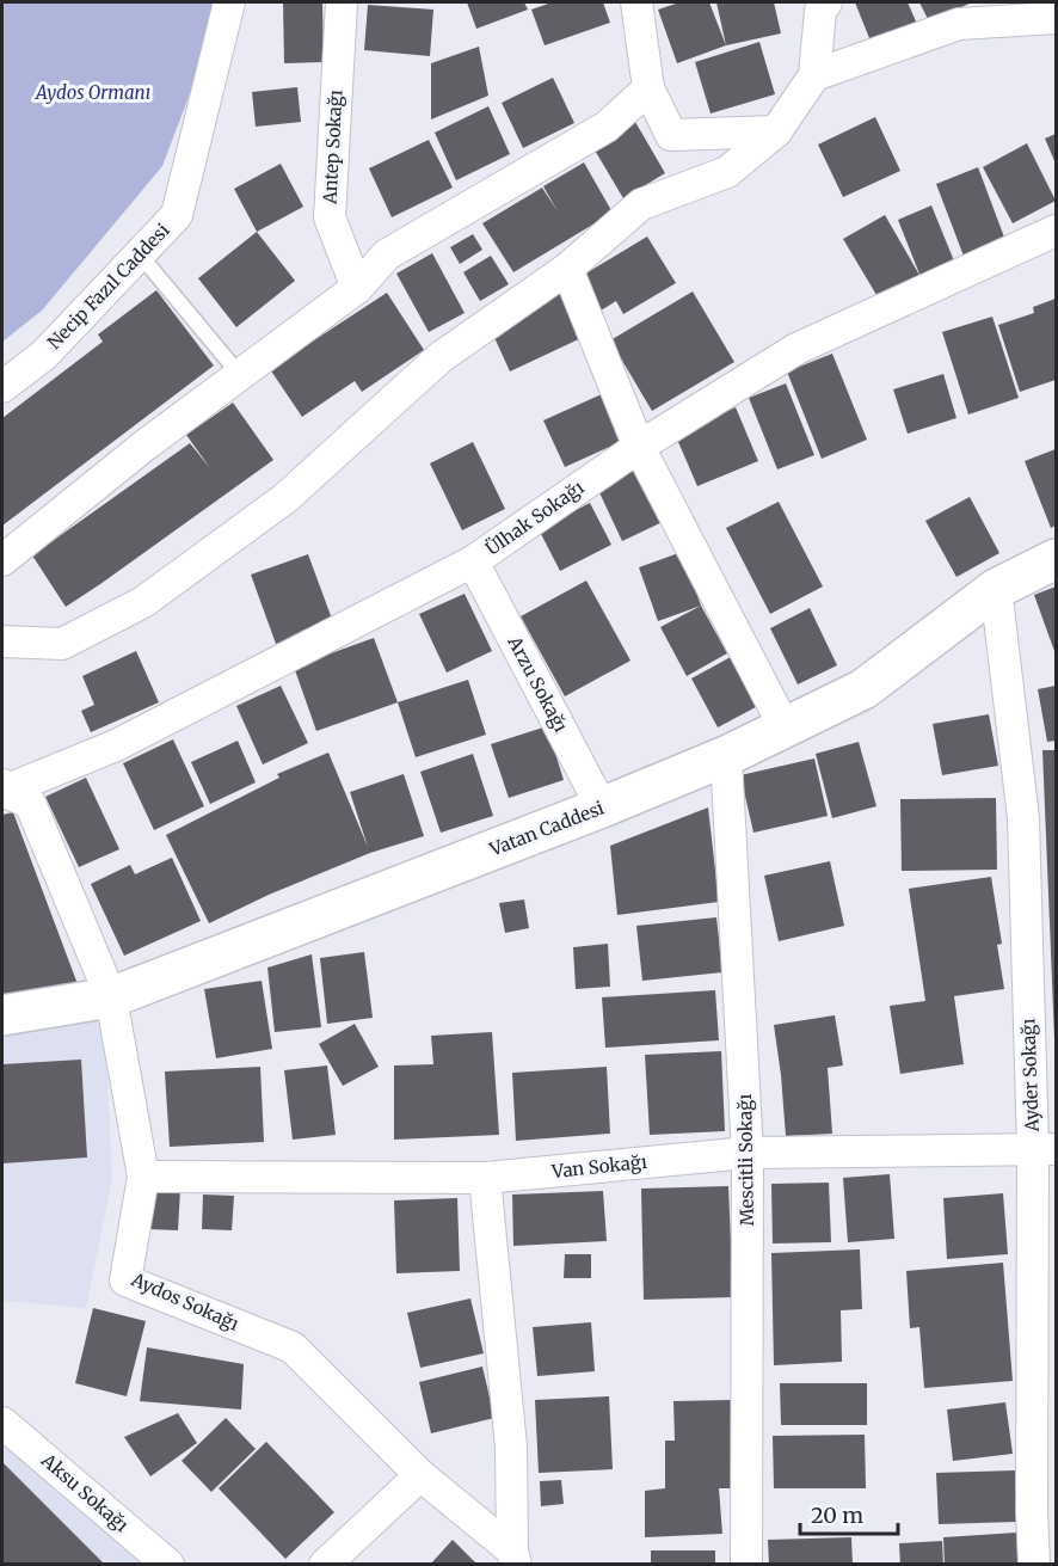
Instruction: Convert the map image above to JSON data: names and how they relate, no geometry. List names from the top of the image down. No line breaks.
{"streets":{"street":["Antep Sokağı","Necip Fazıl Caddesi","Ülhak Sokağı","Arzu Sokağı","Vatan Caddesi","Ayder Sokağı","Mescitli Sokağı","Van Sokağı","Aydos Sokağı","Aksu Sokağı"]},"crossings":[["Ülhak Sokağı","Arzu Sokağı"],["Ülhak Sokağı","Aydos Sokağı"],["Arzu Sokağı","Vatan Caddesi"],["Vatan Caddesi","Ayder Sokağı"],["Vatan Caddesi","Mescitli Sokağı"],["Vatan Caddesi","Aydos Sokağı"],["Ayder Sokağı","Van Sokağı"],["Mescitli Sokağı","Van Sokağı"],["Van Sokağı","Aydos Sokağı"]],"parks":["Aydos Ormanı"],"scale_bar":"20 m"}
